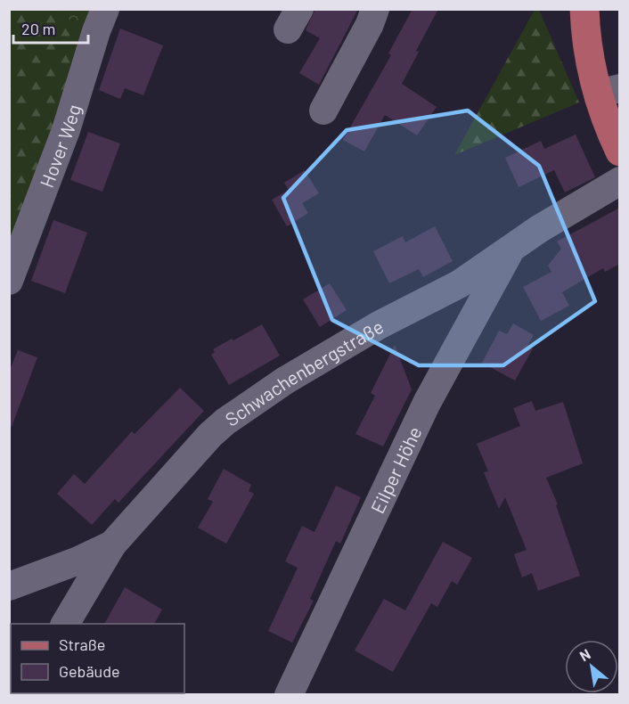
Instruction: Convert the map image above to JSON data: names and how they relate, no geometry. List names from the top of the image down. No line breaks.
{"streets":{"street":["Hover Weg","Schwachenbergstraße","Eilper Höhe"]},"crossings":[["Schwachenbergstraße","Eilper Höhe"]],"legend":["Straße","Gebäude"],"scale_bar":"20 m","north":"top left"}
